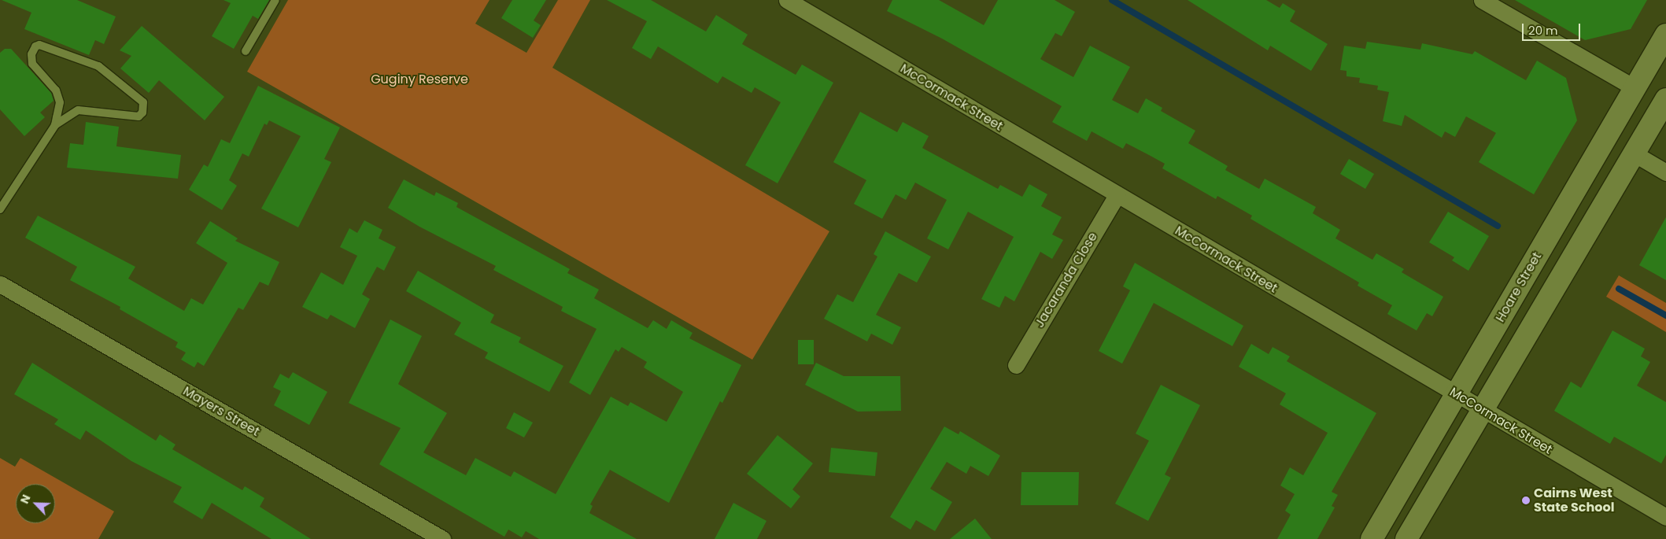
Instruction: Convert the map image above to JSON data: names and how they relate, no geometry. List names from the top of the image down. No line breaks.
{"streets":{"main road":["Hoare Street"],"street":["McCormack Street","Jacaranda Close","Mayers Street"]},"crossings":[["McCormack Street","Jacaranda Close"],["McCormack Street","Hoare Street"]],"parks":["Guginy Reserve"],"places":["Cairns West State School"],"scale_bar":"20 m","north":"top left"}
